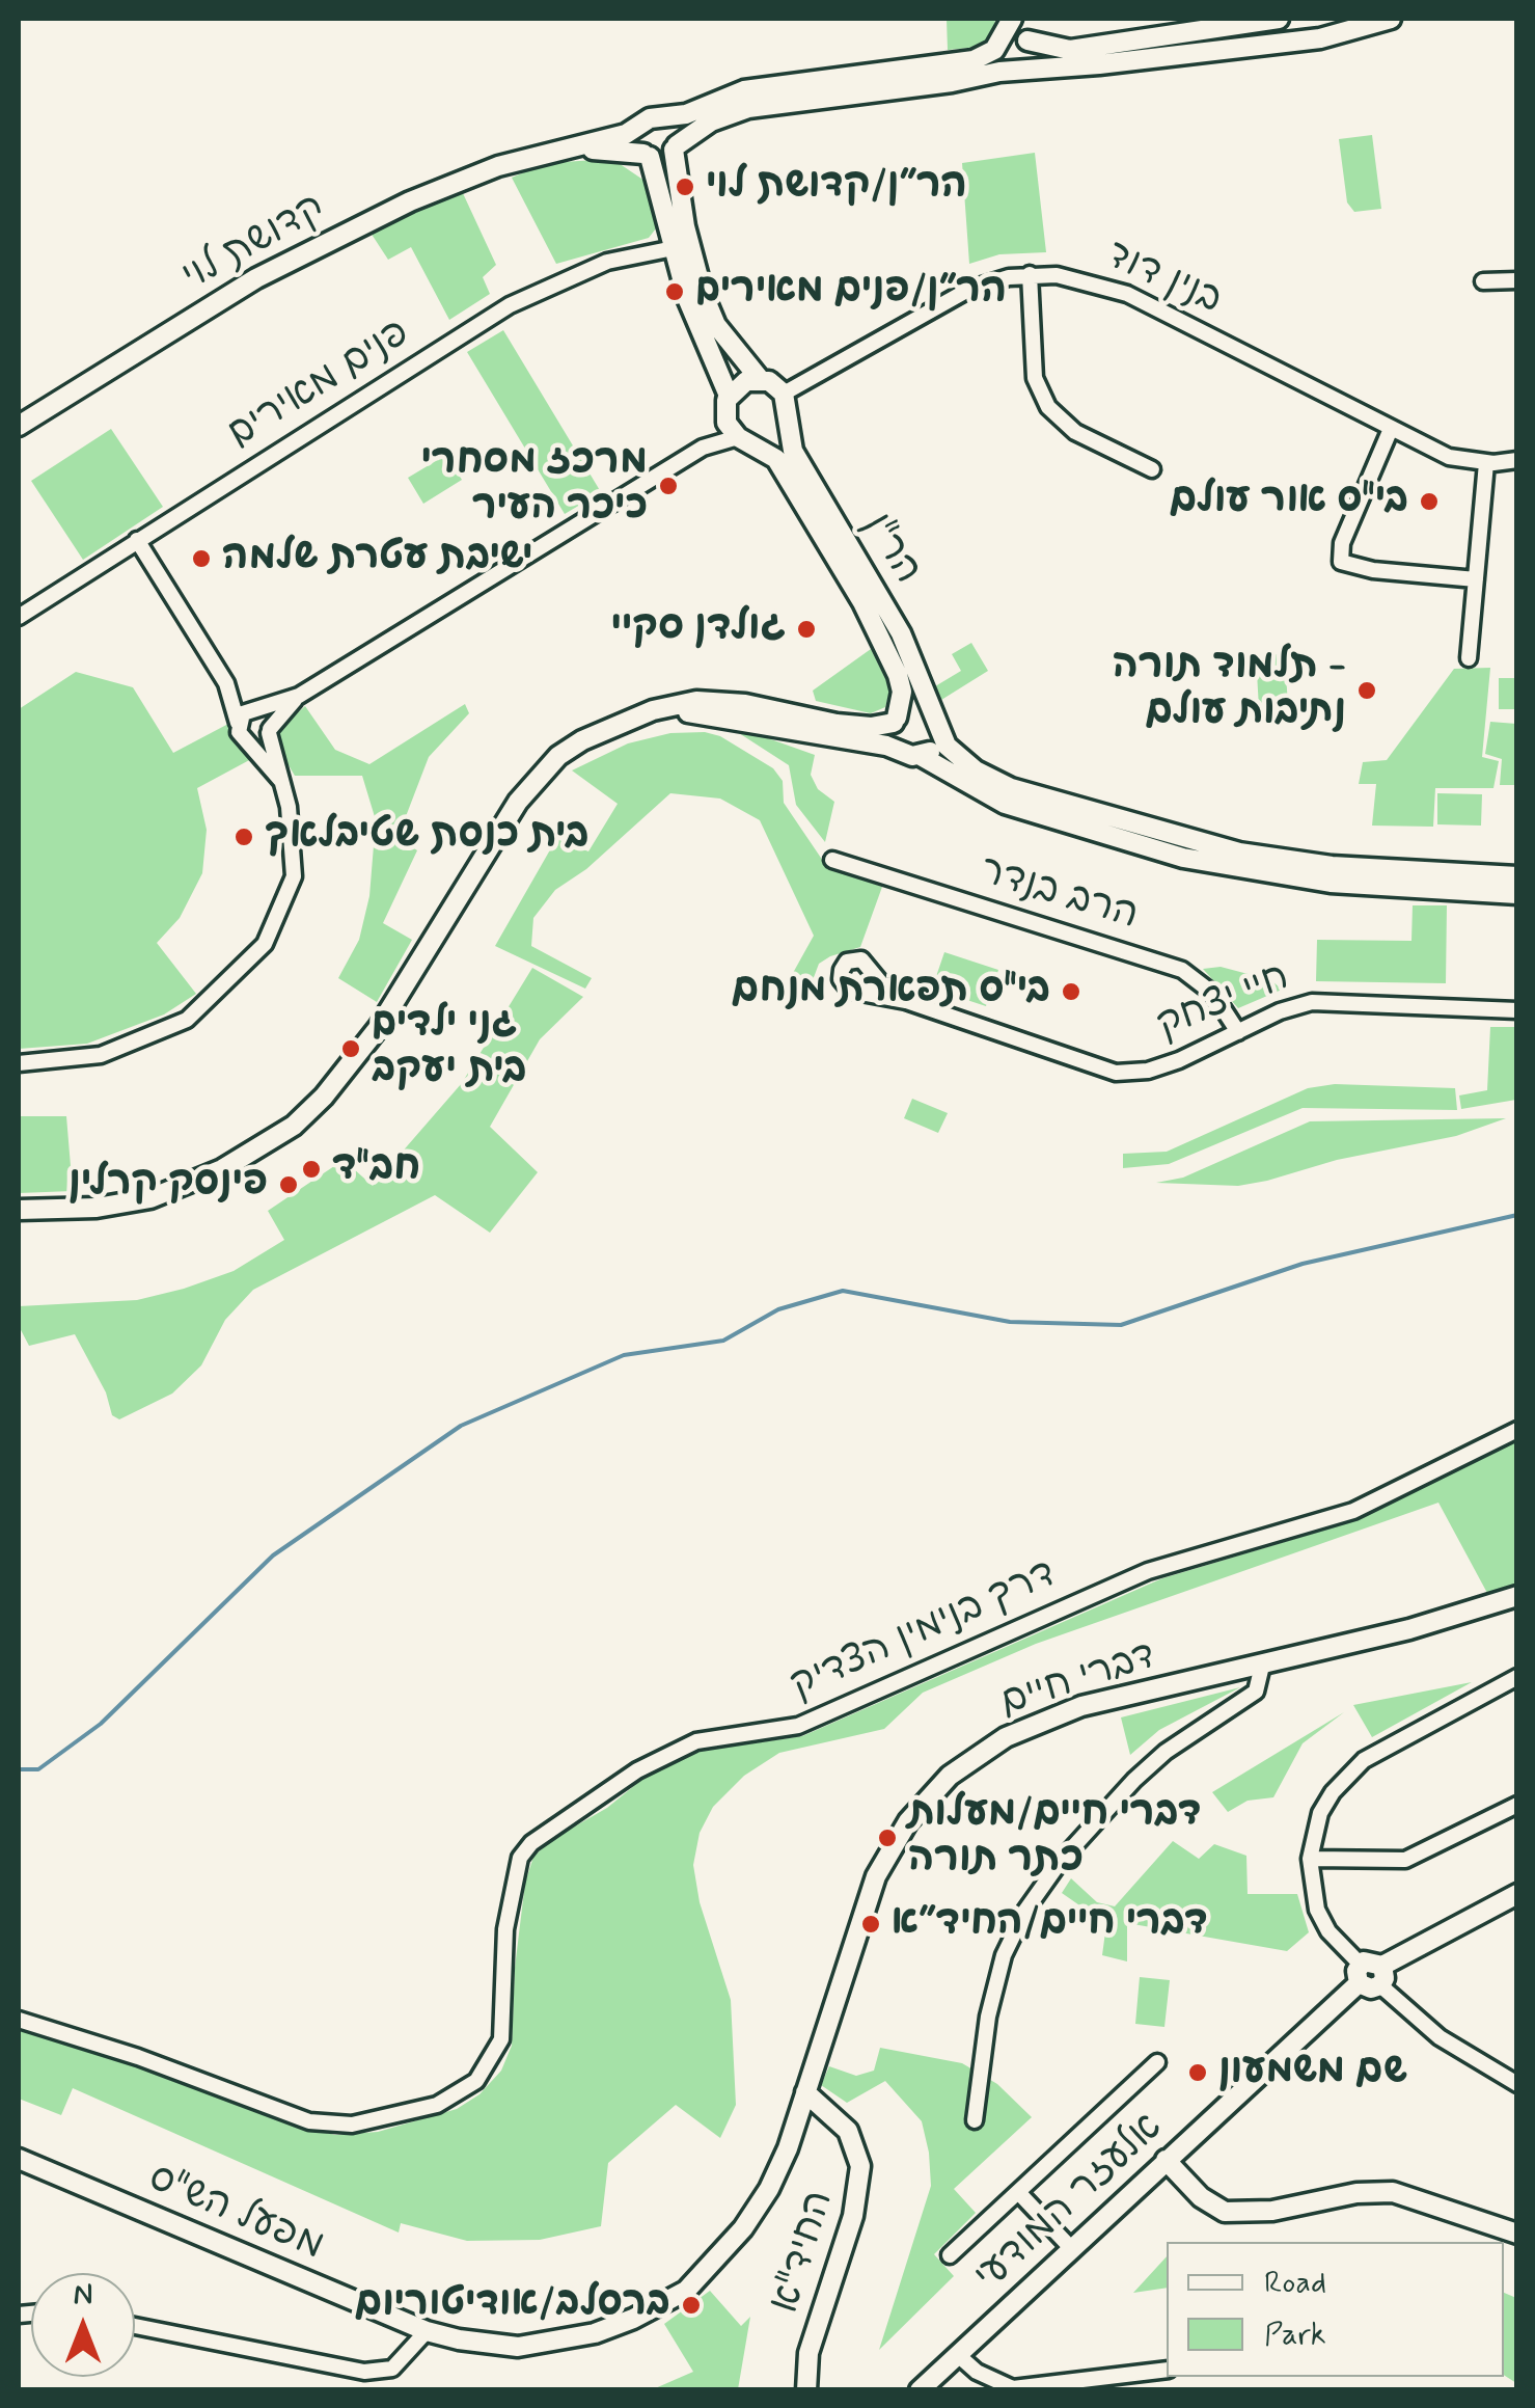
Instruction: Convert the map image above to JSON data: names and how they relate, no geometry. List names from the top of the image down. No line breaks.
{"streets":{"street":["קדושת לוי","בנין דוד","פנים מאירים","הר\"ן","הרב בנדר","חיי יצחק","דרך בנימין הצדיק","דברי חיים","אלעזר המודעי","מפעל הש\"ס","החיד\"א"]},"crossings":[["בנין דוד","הר\"ן"],["הרב בנדר","חיי יצחק"],["דברי חיים","מפעל הש\"ס"],["דברי חיים","החיד\"א"]],"places":["הר״ן/קדושת לוי","הר״ן/פנים מאירים","מרכז מסחרי כיכר העיר","בי\"ס אור עולם","ישיבת עטרת שלמה","גולדן סקיי","תלמוד תורה - נתיבות עולם","בית כנסת שטיבלאך","בי\"ס תפארת מנחם","גני ילדים בית יעקב","חב\"ד","פינסק קרלין","דברי חיים/מעלות כתר תורה","דברי חיים/החיד״א","שם משמעון","ברסלב/אודיטוריום"],"legend":["Road","Park"],"north":"top"}
